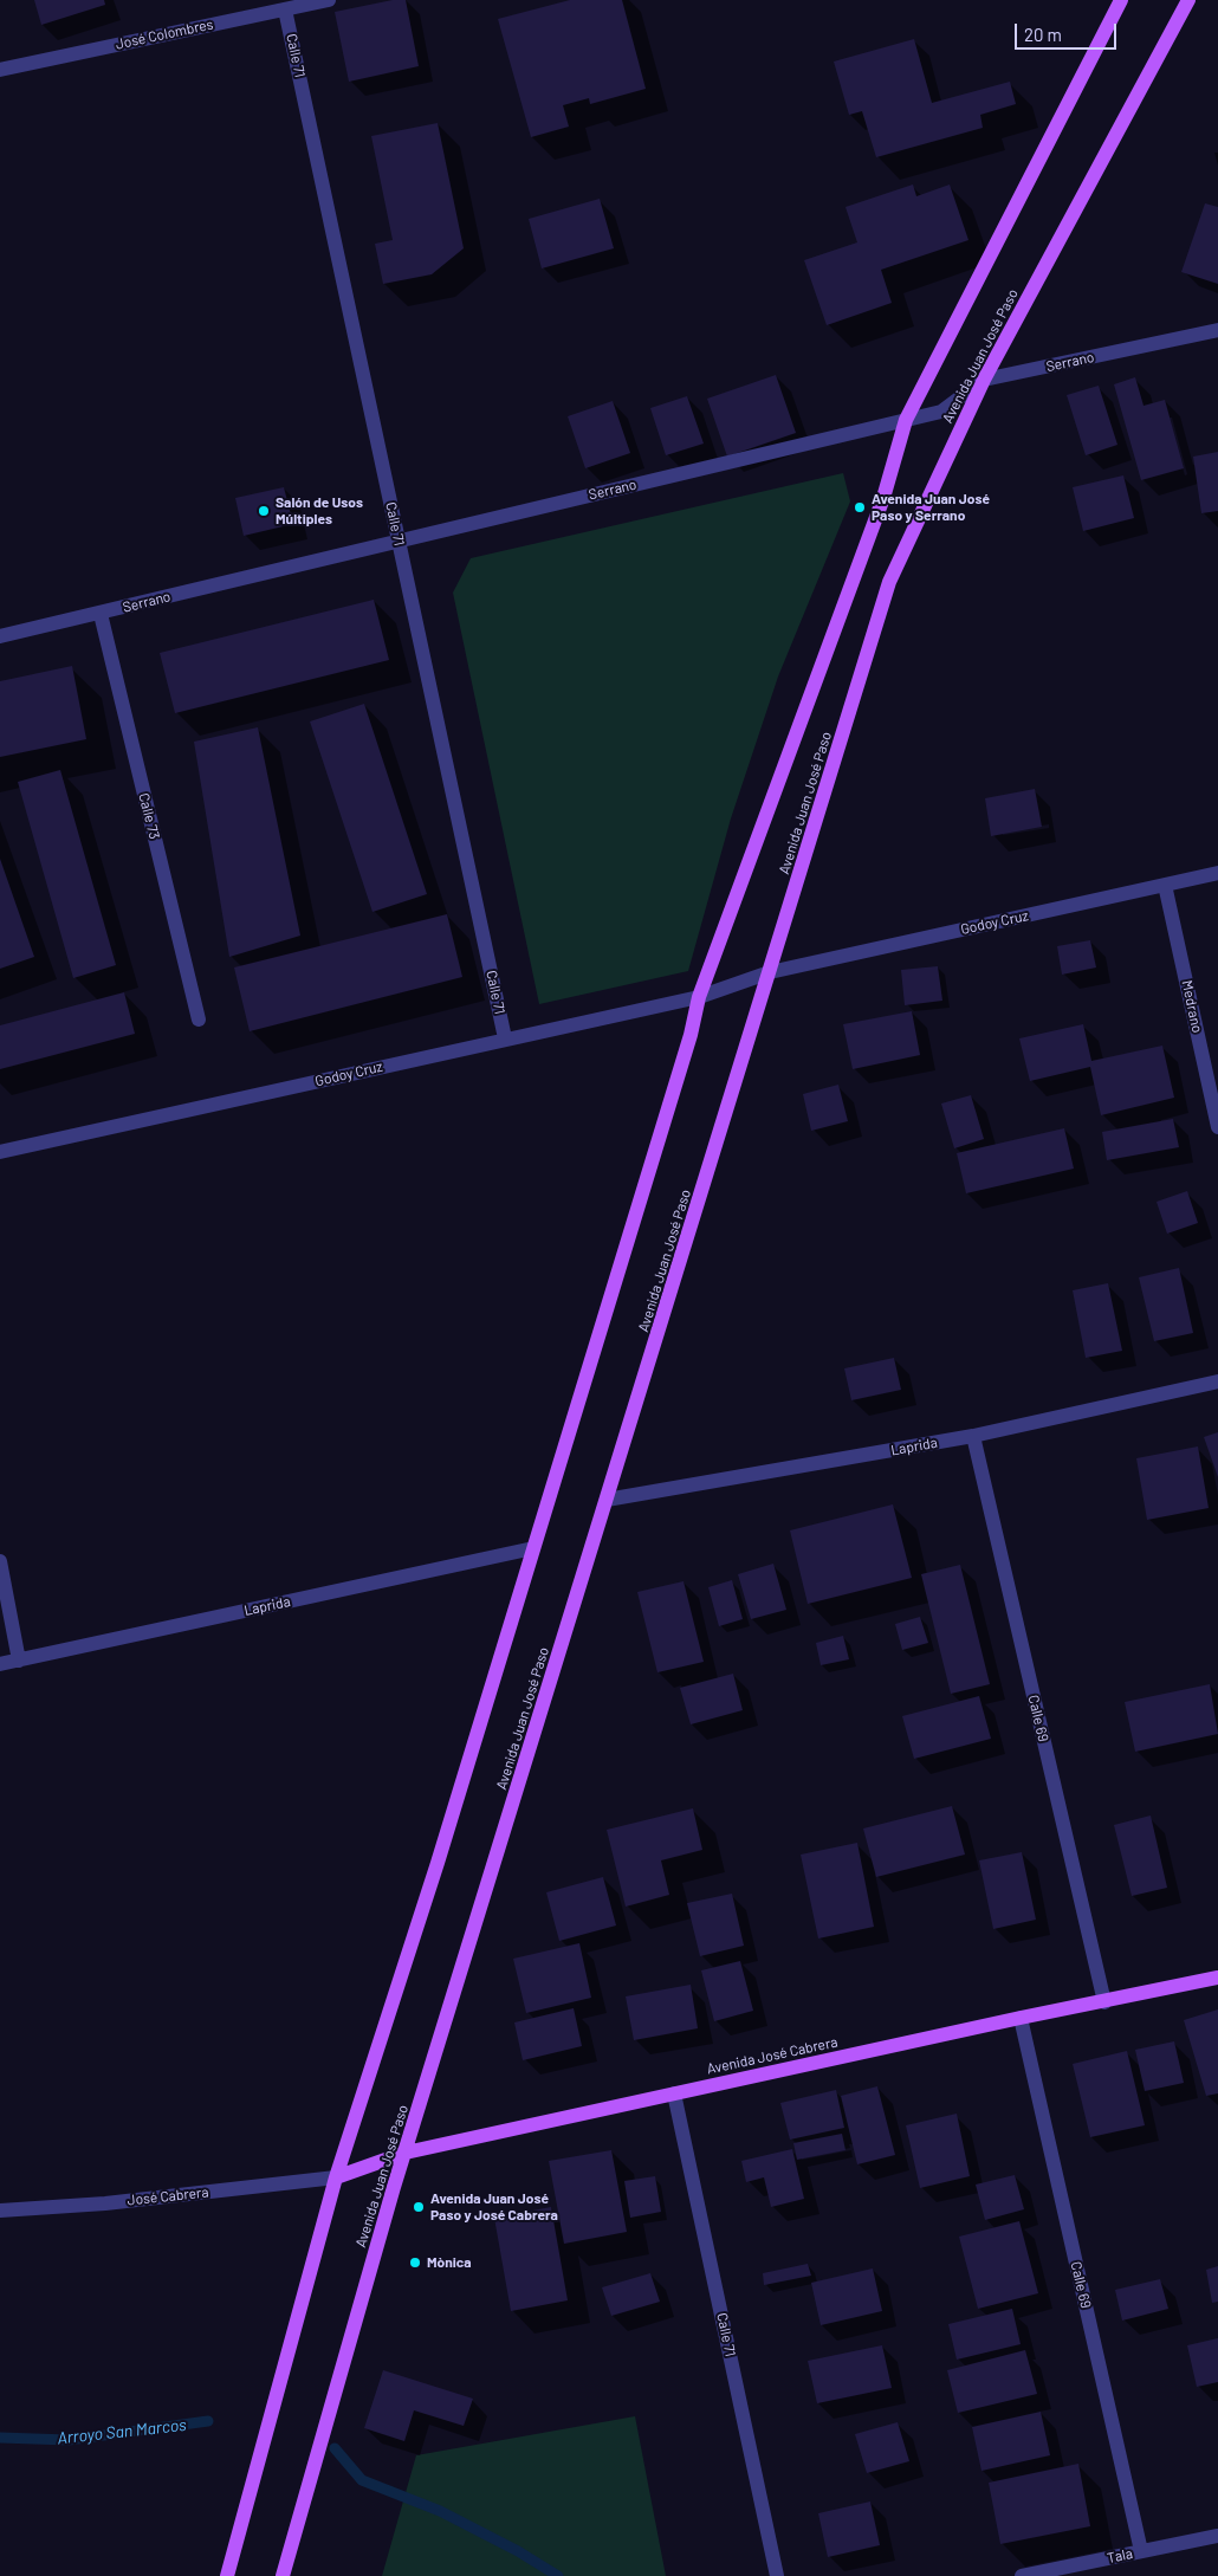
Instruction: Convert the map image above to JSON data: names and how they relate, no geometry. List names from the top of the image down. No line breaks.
{"streets":{"main road":["Avenida Juan José Paso","Avenida José Cabrera"],"street":["José Colombres","Calle 71","Serrano","Calle 73","Godoy Cruz","Medrano","Laprida","Calle 69","José Cabrera","Tala"]},"crossings":[["José Colombres","Calle 71"],["Calle 71","Serrano"],["Calle 71","Godoy Cruz"],["Calle 71","Avenida José Cabrera"],["Avenida Juan José Paso","Serrano"],["Avenida Juan José Paso","Godoy Cruz"],["Avenida Juan José Paso","Laprida"],["Avenida Juan José Paso","Avenida José Cabrera"],["Avenida Juan José Paso","José Cabrera"],["Serrano","Calle 73"],["Godoy Cruz","Medrano"],["Laprida","Calle 69"],["Calle 69","Avenida José Cabrera"],["Calle 69","Tala"],["Avenida José Cabrera","José Cabrera"]],"water":["Arroyo San Marcos"],"places":["Avenida Juan José Paso y Serrano","Salón de Usos Múltiples","Avenida Juan José Paso y José Cabrera","Mònica"],"scale_bar":"20 m"}
